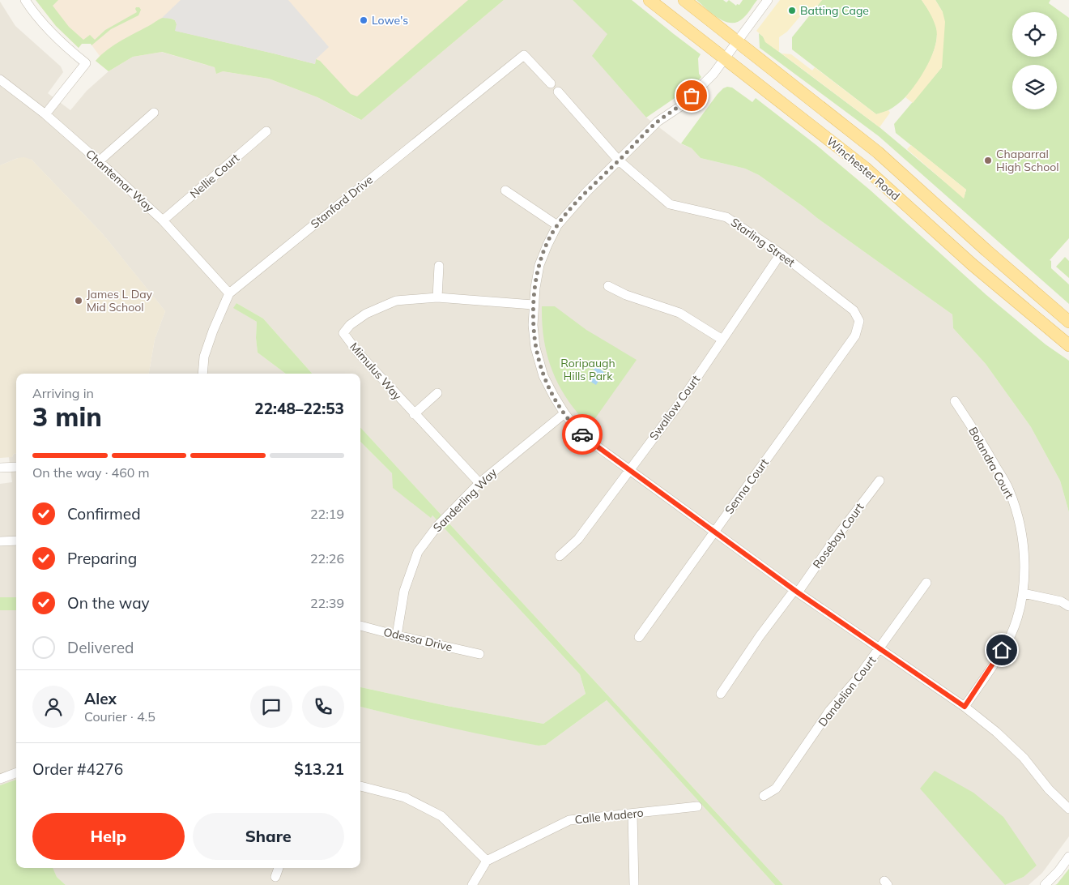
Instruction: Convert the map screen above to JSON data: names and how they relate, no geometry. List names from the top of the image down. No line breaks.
{"streets":{"main road":["Winchester Road"],"street":["Nellie Court","Chantemar Way","Stanford Drive","Starling Street","Mimulus Way","Swallow Court","Bolandra Court","Senna Court","Sanderling Way","Rosebay Court","Odessa Drive","Dandelion Court","Calle Madero"]},"crossings":[["Nellie Court","Chantemar Way"],["Chantemar Way","Stanford Drive"],["Starling Street","Swallow Court"],["Starling Street","Senna Court"],["Mimulus Way","Sanderling Way"],["Sanderling Way","Odessa Drive"]],"parks":["Roripaugh Hills Park"],"places":["Batting Cage","Lowe's","Chaparral High School","James L Day Mid School"],"page":{"heading":["3 min","Arriving in","22:48–22:53"],"panel":["Alex","Courier · 4.5","Order #4276","$13.21"],"bar":"On the way · 460 m","list":[["Confirmed","22:19"],["Preparing","22:26"],["On the way","22:39"],"Delivered"],"buttons":["Help","Share"]}}
